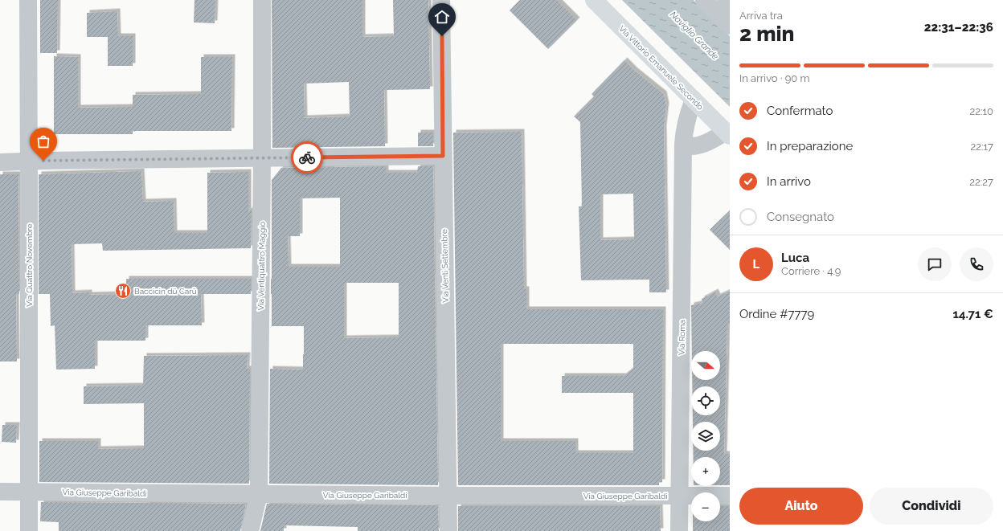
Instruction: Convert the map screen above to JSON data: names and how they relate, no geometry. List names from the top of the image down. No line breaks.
{"streets":{"main road":["Via Vittorio Emanuele Secondo"],"street":["Via Quattro Novembre","Via Ventiquattro Maggio","Via Venti Settembre","Via Roma","Via Giuseppe Garibaldi"]},"crossings":[["Via Vittorio Emanuele Secondo","Via Roma"],["Via Quattro Novembre","Via Giuseppe Garibaldi"],["Via Ventiquattro Maggio","Via Giuseppe Garibaldi"],["Via Venti Settembre","Via Giuseppe Garibaldi"],["Via Roma","Via Giuseppe Garibaldi"]],"water":["Naviglio Grande"],"places":{"restaurant":["Baccicin dü Carü"]},"north":"right","page":{"heading":["2 min","Arriva tra","22:31–22:36"],"panel":["Luca","Corriere · 4.9","Ordine #7779","14.71 €"],"bar":"In arrivo · 90 m","list":[["Confermato","22:10"],["In preparazione","22:17"],["In arrivo","22:27"],"Consegnato"],"round":"L","map_buttons":["+","−"],"buttons":["Aiuto","Condividi"]}}
